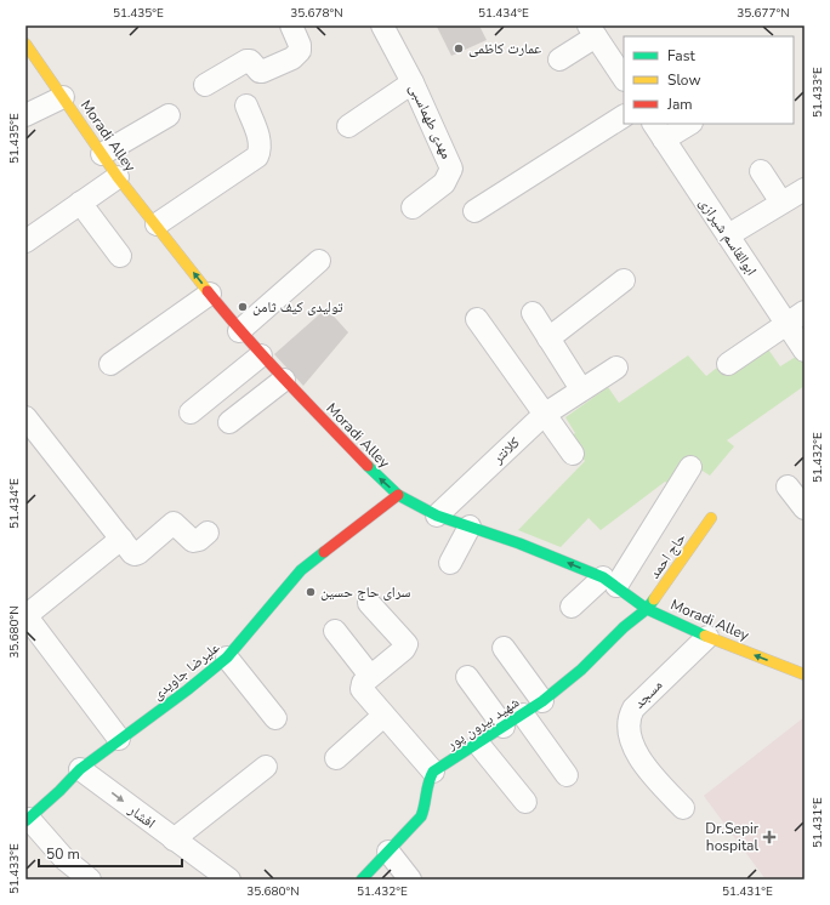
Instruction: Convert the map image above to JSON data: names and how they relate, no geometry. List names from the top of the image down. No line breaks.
{"streets":{"street":["مهدی طهماسبی","Moradi Alley","ابوالقاسم شیرازی","کلانتر","حاج احمد","علیرضا جاویدی","مسجد","شهید بیرون پور","افشار"]},"crossings":[["Moradi Alley","کلانتر"],["Moradi Alley","حاج احمد"],["Moradi Alley","علیرضا جاویدی"],["Moradi Alley","مسجد"],["Moradi Alley","شهید بیرون پور"],["حاج احمد","شهید بیرون پور"],["علیرضا جاویدی","افشار"]],"one_way":["Moradi Alley"],"places":{"other":["عمارت کاظمی","تولیدی کیف ثامن","سرای حاج حسین"],"health":["Dr.Sepir hospital"]},"legend":["Fast","Slow","Jam"],"scale_bar":"50 m","coordinates":["51.435°E","35.678°N","51.434°E","35.677°N","51.433°E","51.432°E","35.680°N","51.431°E"]}
